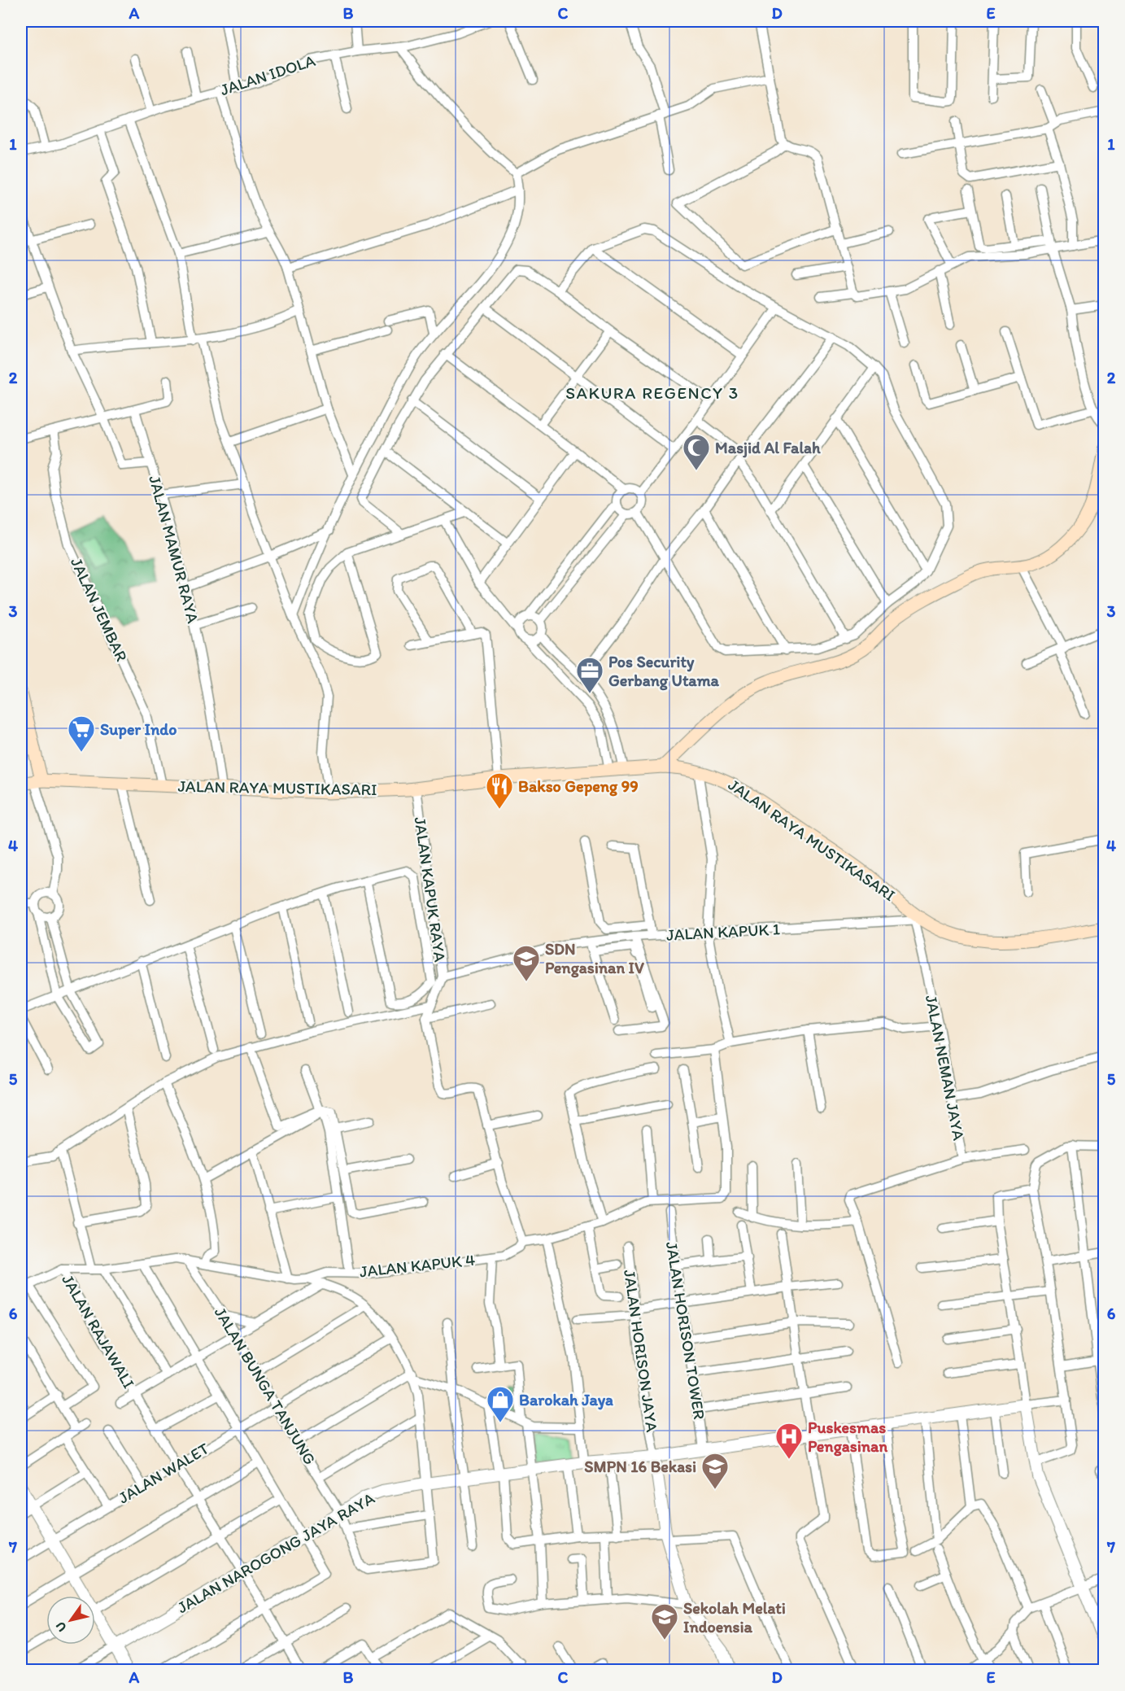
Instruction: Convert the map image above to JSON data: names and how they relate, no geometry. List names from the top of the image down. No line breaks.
{"streets":{"main road":["JALAN RAYA MUSTIKASARI"],"street":["JALAN IDOLA","JALAN MAMUR RAYA","JALAN JEMBAR","JALAN KAPUK RAYA","JALAN KAPUK 1","JALAN NEMAN JAYA","JALAN KAPUK 4","JALAN HORISON TOWER","JALAN RAJAWALI","JALAN HORISON JAYA","JALAN BUNGA TANJUNG","JALAN WALET","JALAN NAROGONG JAYA RAYA"]},"crossings":[["JALAN MAMUR RAYA","JALAN RAYA MUSTIKASARI"],["JALAN JEMBAR","JALAN RAYA MUSTIKASARI"],["JALAN RAYA MUSTIKASARI","JALAN KAPUK RAYA"],["JALAN RAYA MUSTIKASARI","JALAN KAPUK 1"],["JALAN RAYA MUSTIKASARI","JALAN NEMAN JAYA"],["JALAN KAPUK RAYA","JALAN KAPUK 1"],["JALAN KAPUK 1","JALAN NEMAN JAYA"],["JALAN HORISON TOWER","JALAN NAROGONG JAYA RAYA"],["JALAN RAJAWALI","JALAN WALET"],["JALAN RAJAWALI","JALAN NAROGONG JAYA RAYA"],["JALAN HORISON JAYA","JALAN NAROGONG JAYA RAYA"],["JALAN BUNGA TANJUNG","JALAN WALET"],["JALAN BUNGA TANJUNG","JALAN NAROGONG JAYA RAYA"]],"districts":["SAKURA REGENCY 3"],"places":{"mosque":["Masjid Al Falah"],"office":["Pos Security Gerbang Utama"],"supermarket":["Super Indo"],"restaurant":["Bakso Gepeng 99"],"school or university":["SDN Pengasinan IV","SMPN 16 Bekasi","Sekolah Melati Indoensia"],"shop":["Barokah Jaya"],"hospital":["Puskesmas Pengasinan"]},"north":"bottom left","grid":{"columns":["A","B","C","D","E"],"rows":["1","2","3","4","5","6","7"]}}
